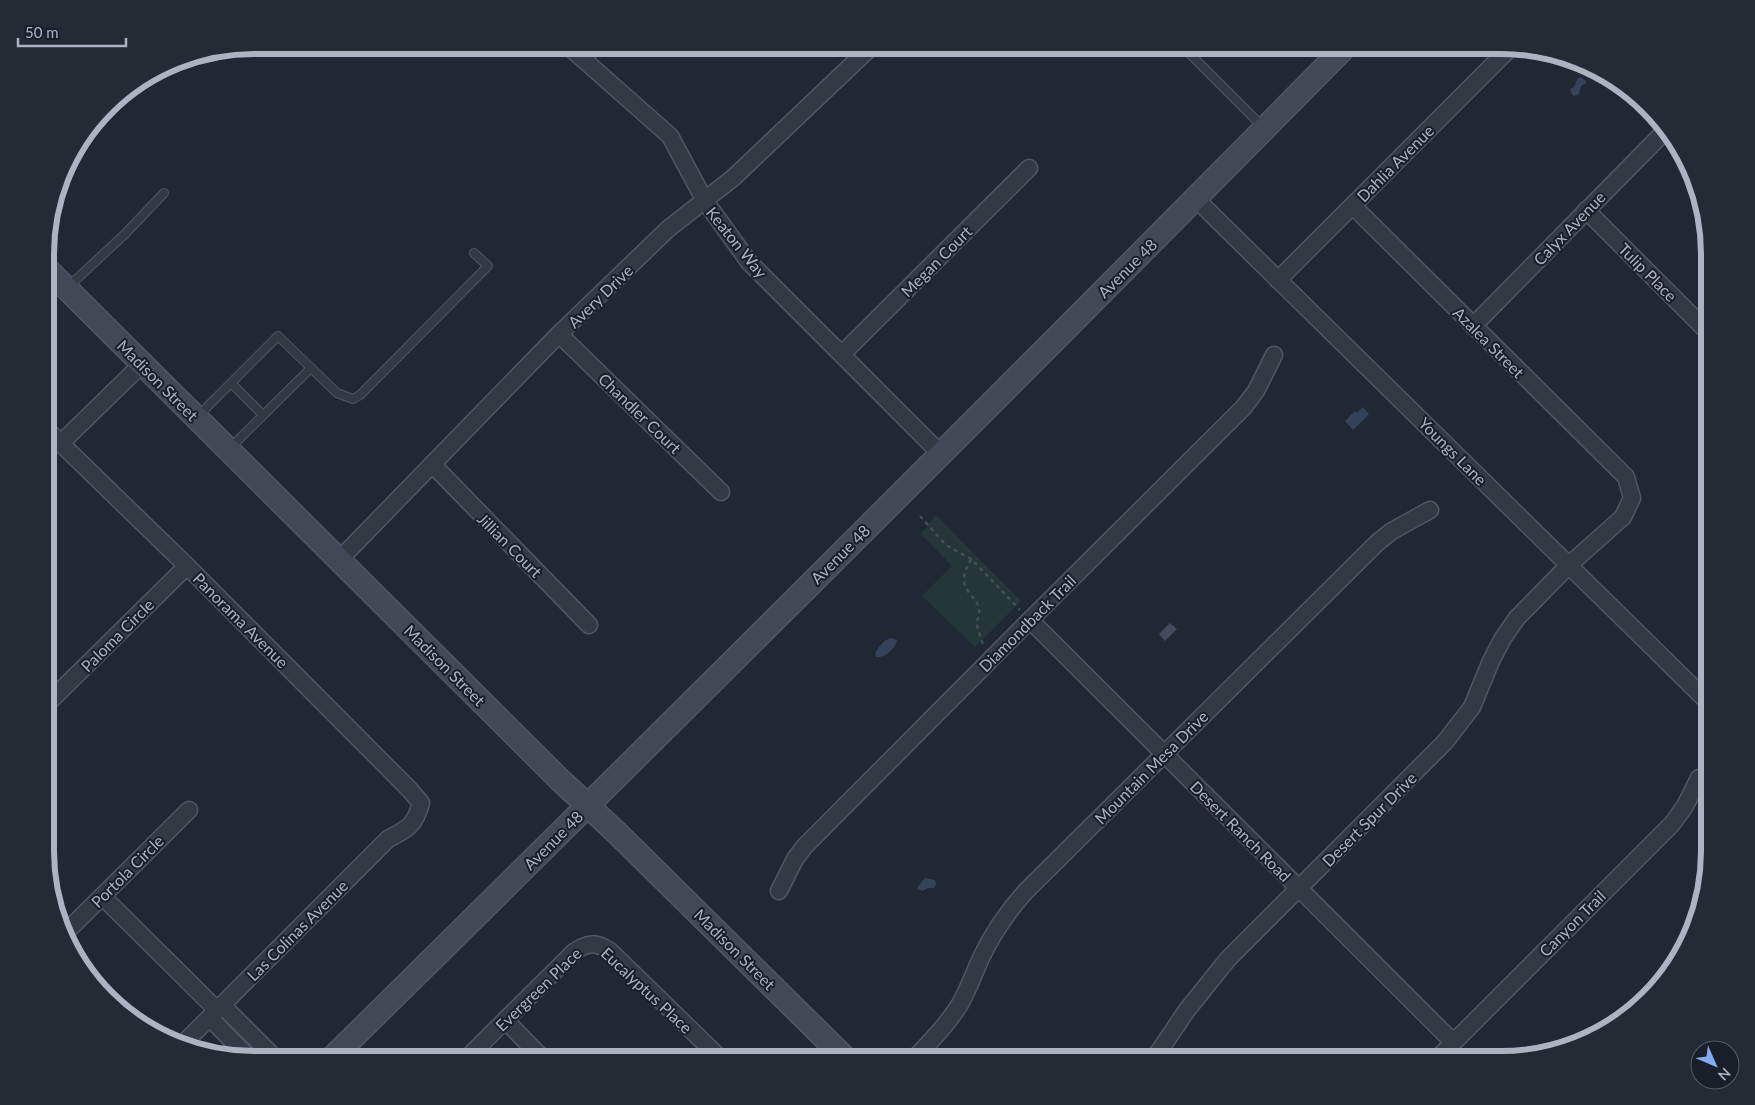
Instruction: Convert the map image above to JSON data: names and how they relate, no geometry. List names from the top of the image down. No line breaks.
{"streets":{"main road":["Avenue 48","Madison Street"],"street":["Dahlia Avenue","Calyx Avenue","Keaton Way","Megan Court","Tulip Place","Avery Drive","Azalea Street","Chandler Court","Youngs Lane","Jillian Court","Panorama Avenue","Diamondback Trail","Paloma Circle","Mountain Mesa Drive","Desert Spur Drive","Desert Ranch Road","Portola Circle","Canyon Trail","Las Colinas Avenue","Evergreen Place","Eucalyptus Place"]},"crossings":[["Dahlia Avenue","Azalea Street"],["Dahlia Avenue","Youngs Lane"],["Calyx Avenue","Tulip Place"],["Calyx Avenue","Azalea Street"],["Keaton Way","Megan Court"],["Keaton Way","Avenue 48"],["Keaton Way","Avery Drive"],["Avenue 48","Madison Street"],["Avenue 48","Youngs Lane"],["Avery Drive","Madison Street"],["Avery Drive","Chandler Court"],["Avery Drive","Jillian Court"],["Azalea Street","Desert Spur Drive"],["Youngs Lane","Desert Spur Drive"],["Panorama Avenue","Paloma Circle"],["Panorama Avenue","Las Colinas Avenue"],["Diamondback Trail","Desert Ranch Road"],["Mountain Mesa Drive","Desert Ranch Road"],["Desert Spur Drive","Desert Ranch Road"],["Desert Ranch Road","Canyon Trail"],["Evergreen Place","Eucalyptus Place"]],"scale_bar":"50 m","north":"bottom right"}
